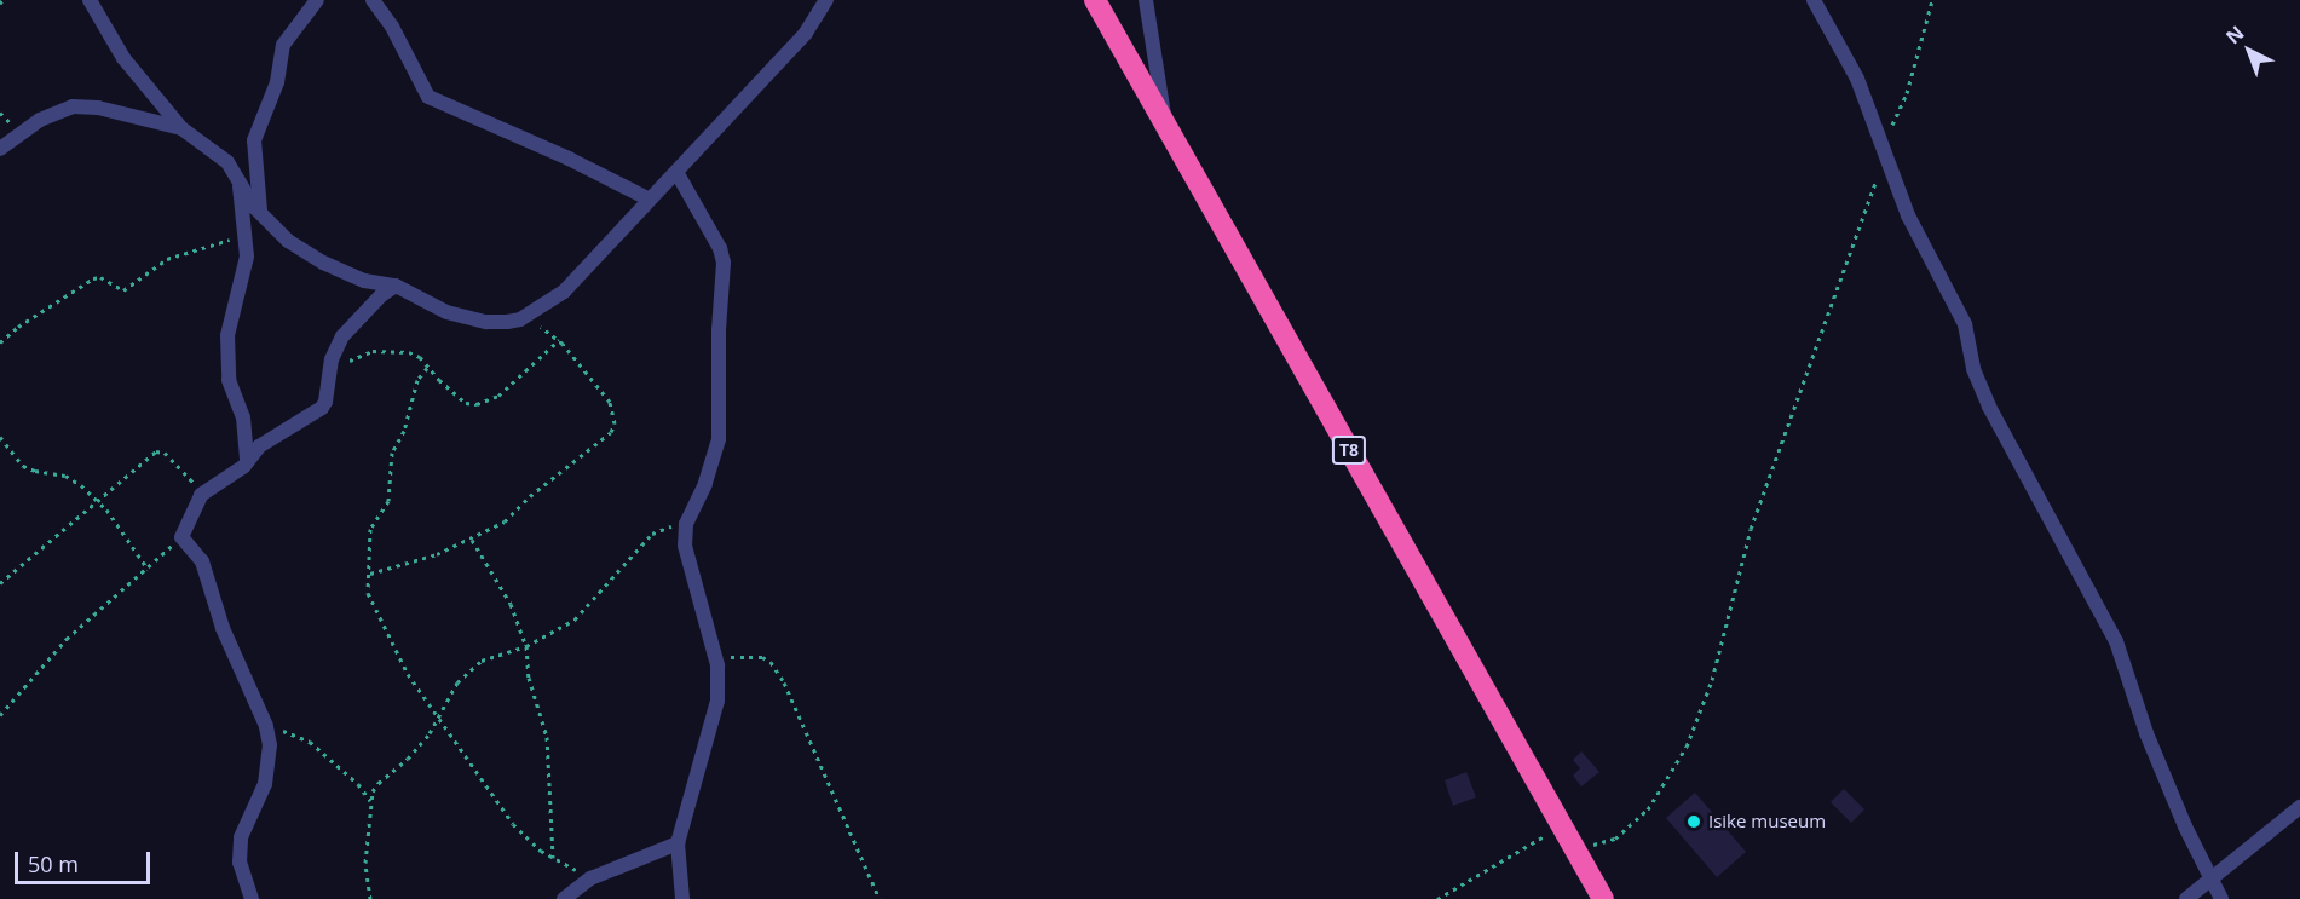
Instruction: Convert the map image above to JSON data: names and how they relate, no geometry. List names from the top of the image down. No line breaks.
{"streets":{"highway":["T8"]},"places":["Isike museum"],"scale_bar":"50 m","north":"top left"}
